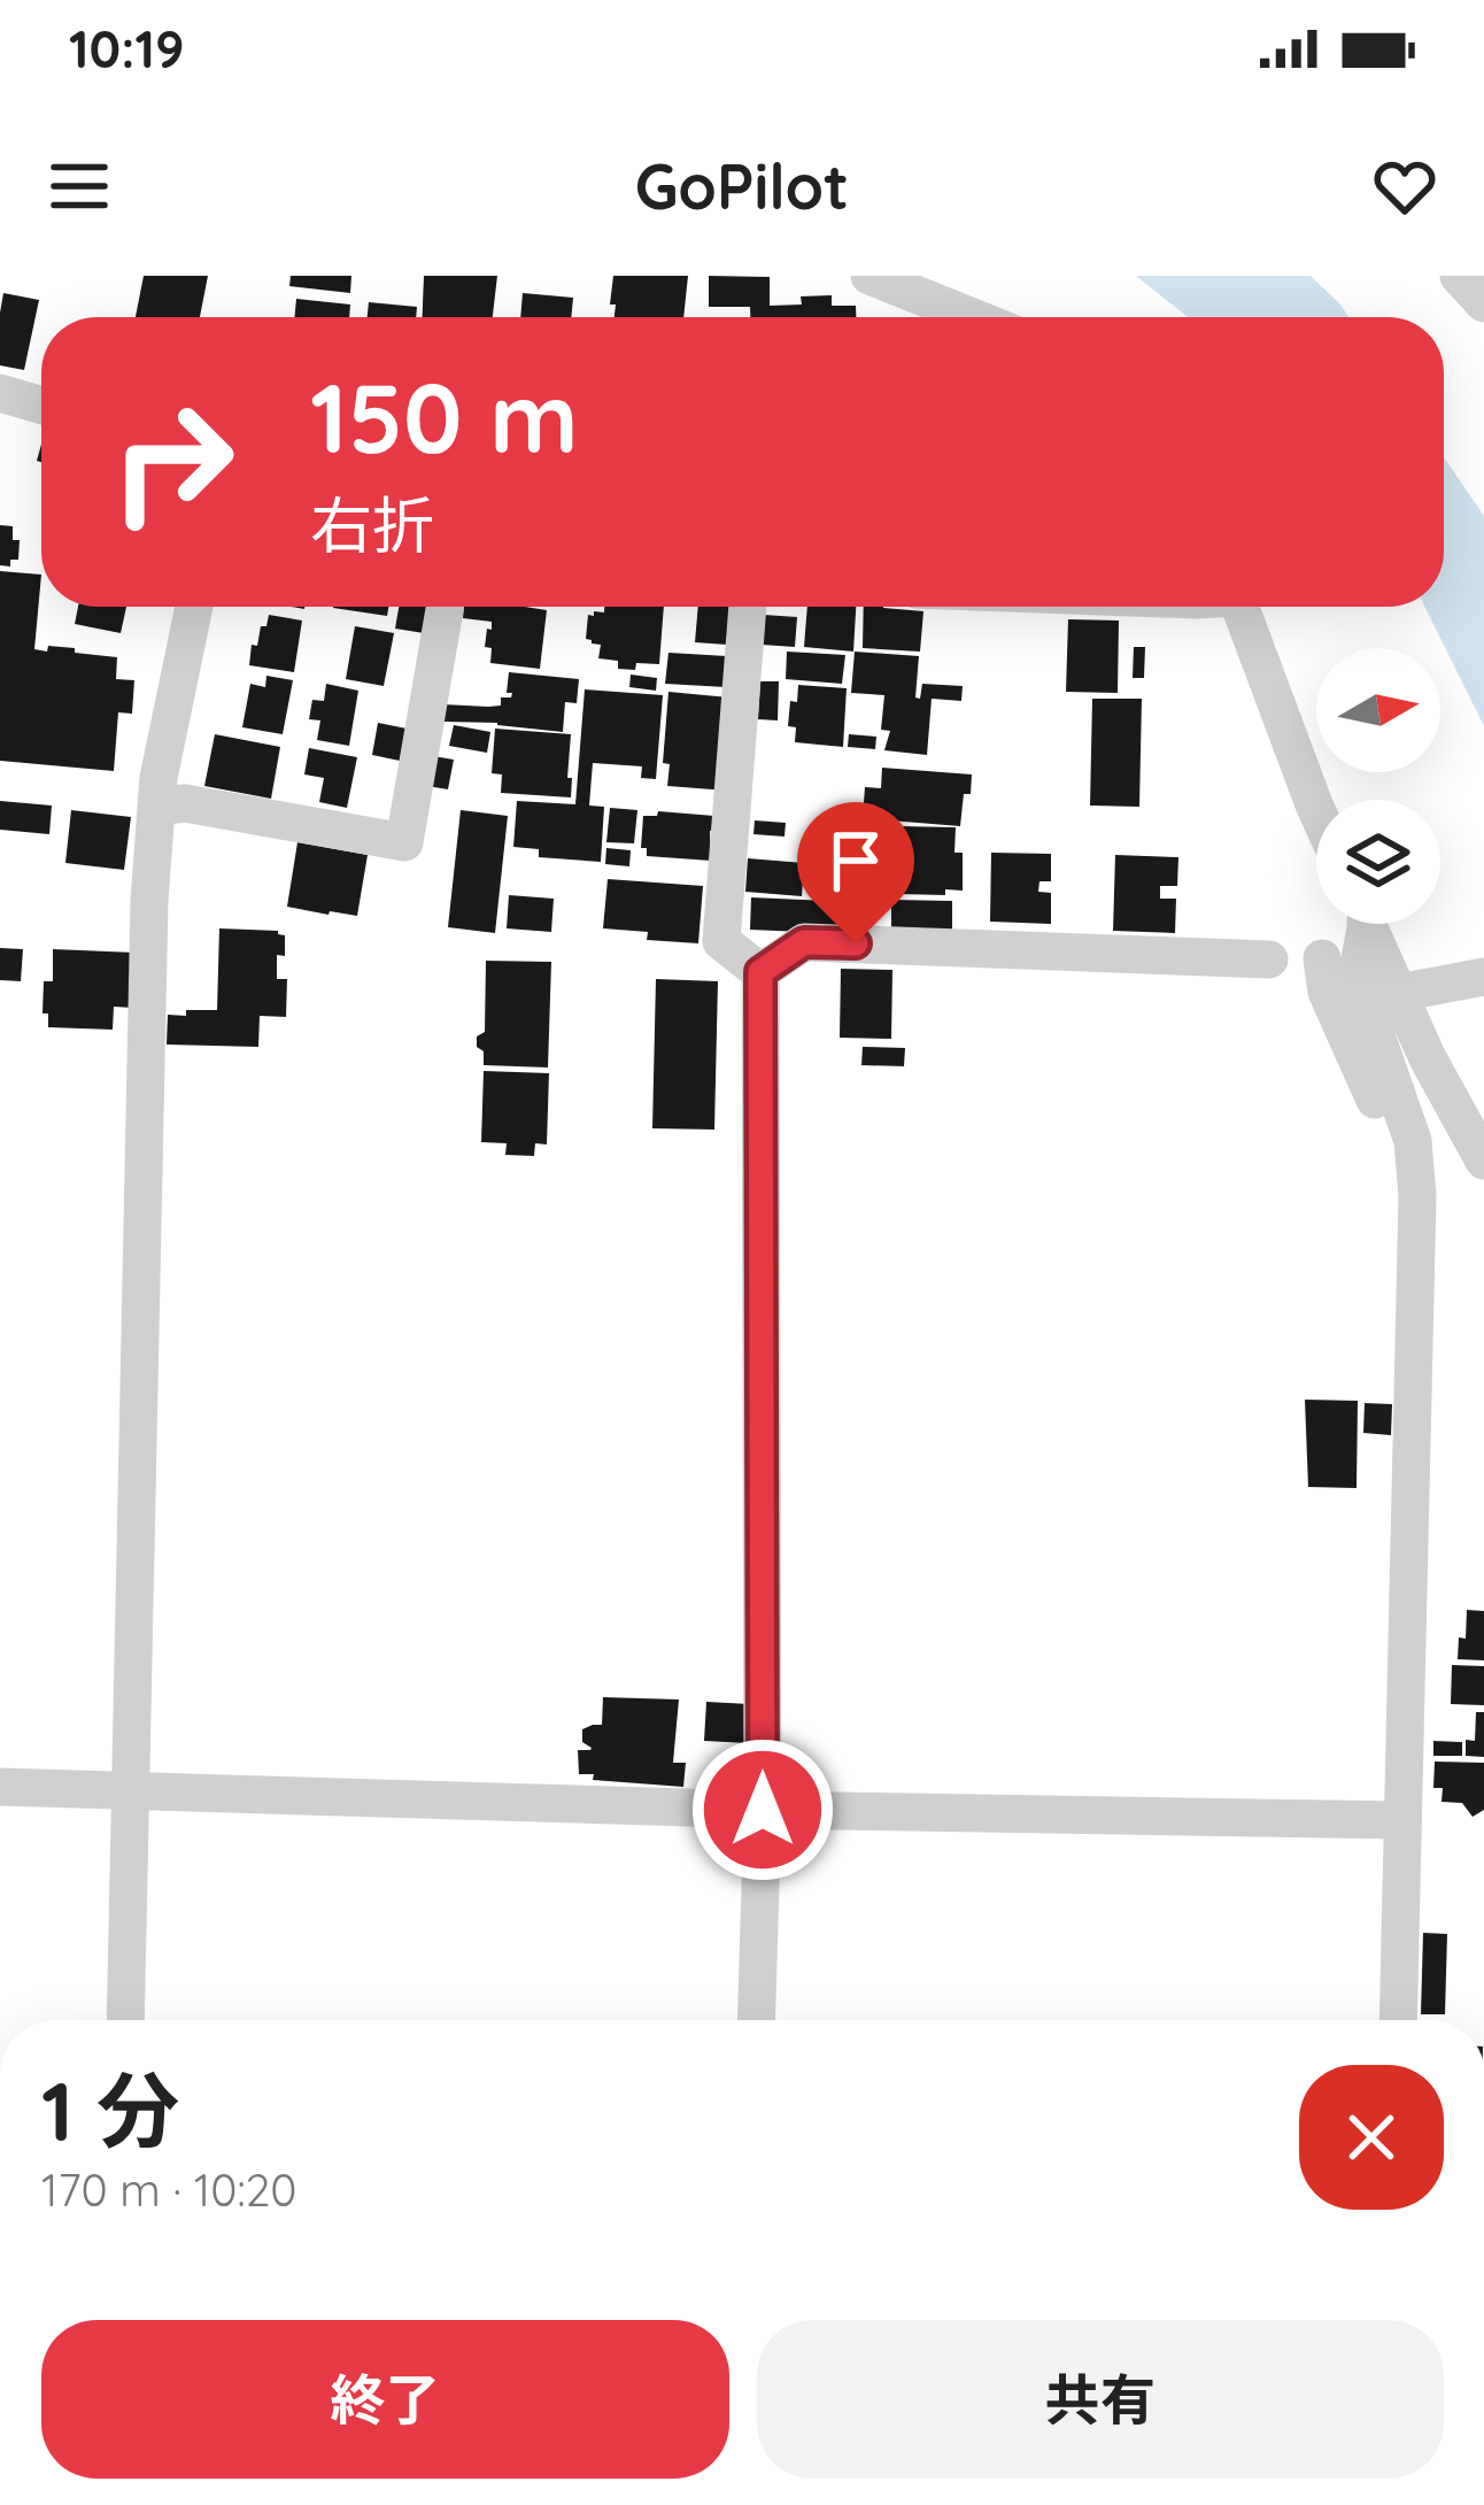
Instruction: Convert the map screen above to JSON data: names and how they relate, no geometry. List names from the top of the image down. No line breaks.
{"north":"right","page":{"status":"10:19","header":"GoPilot","turn":["150 m","右折"],"heading":["1 分","170 m · 10:20"],"buttons":["終了","共有"]}}
